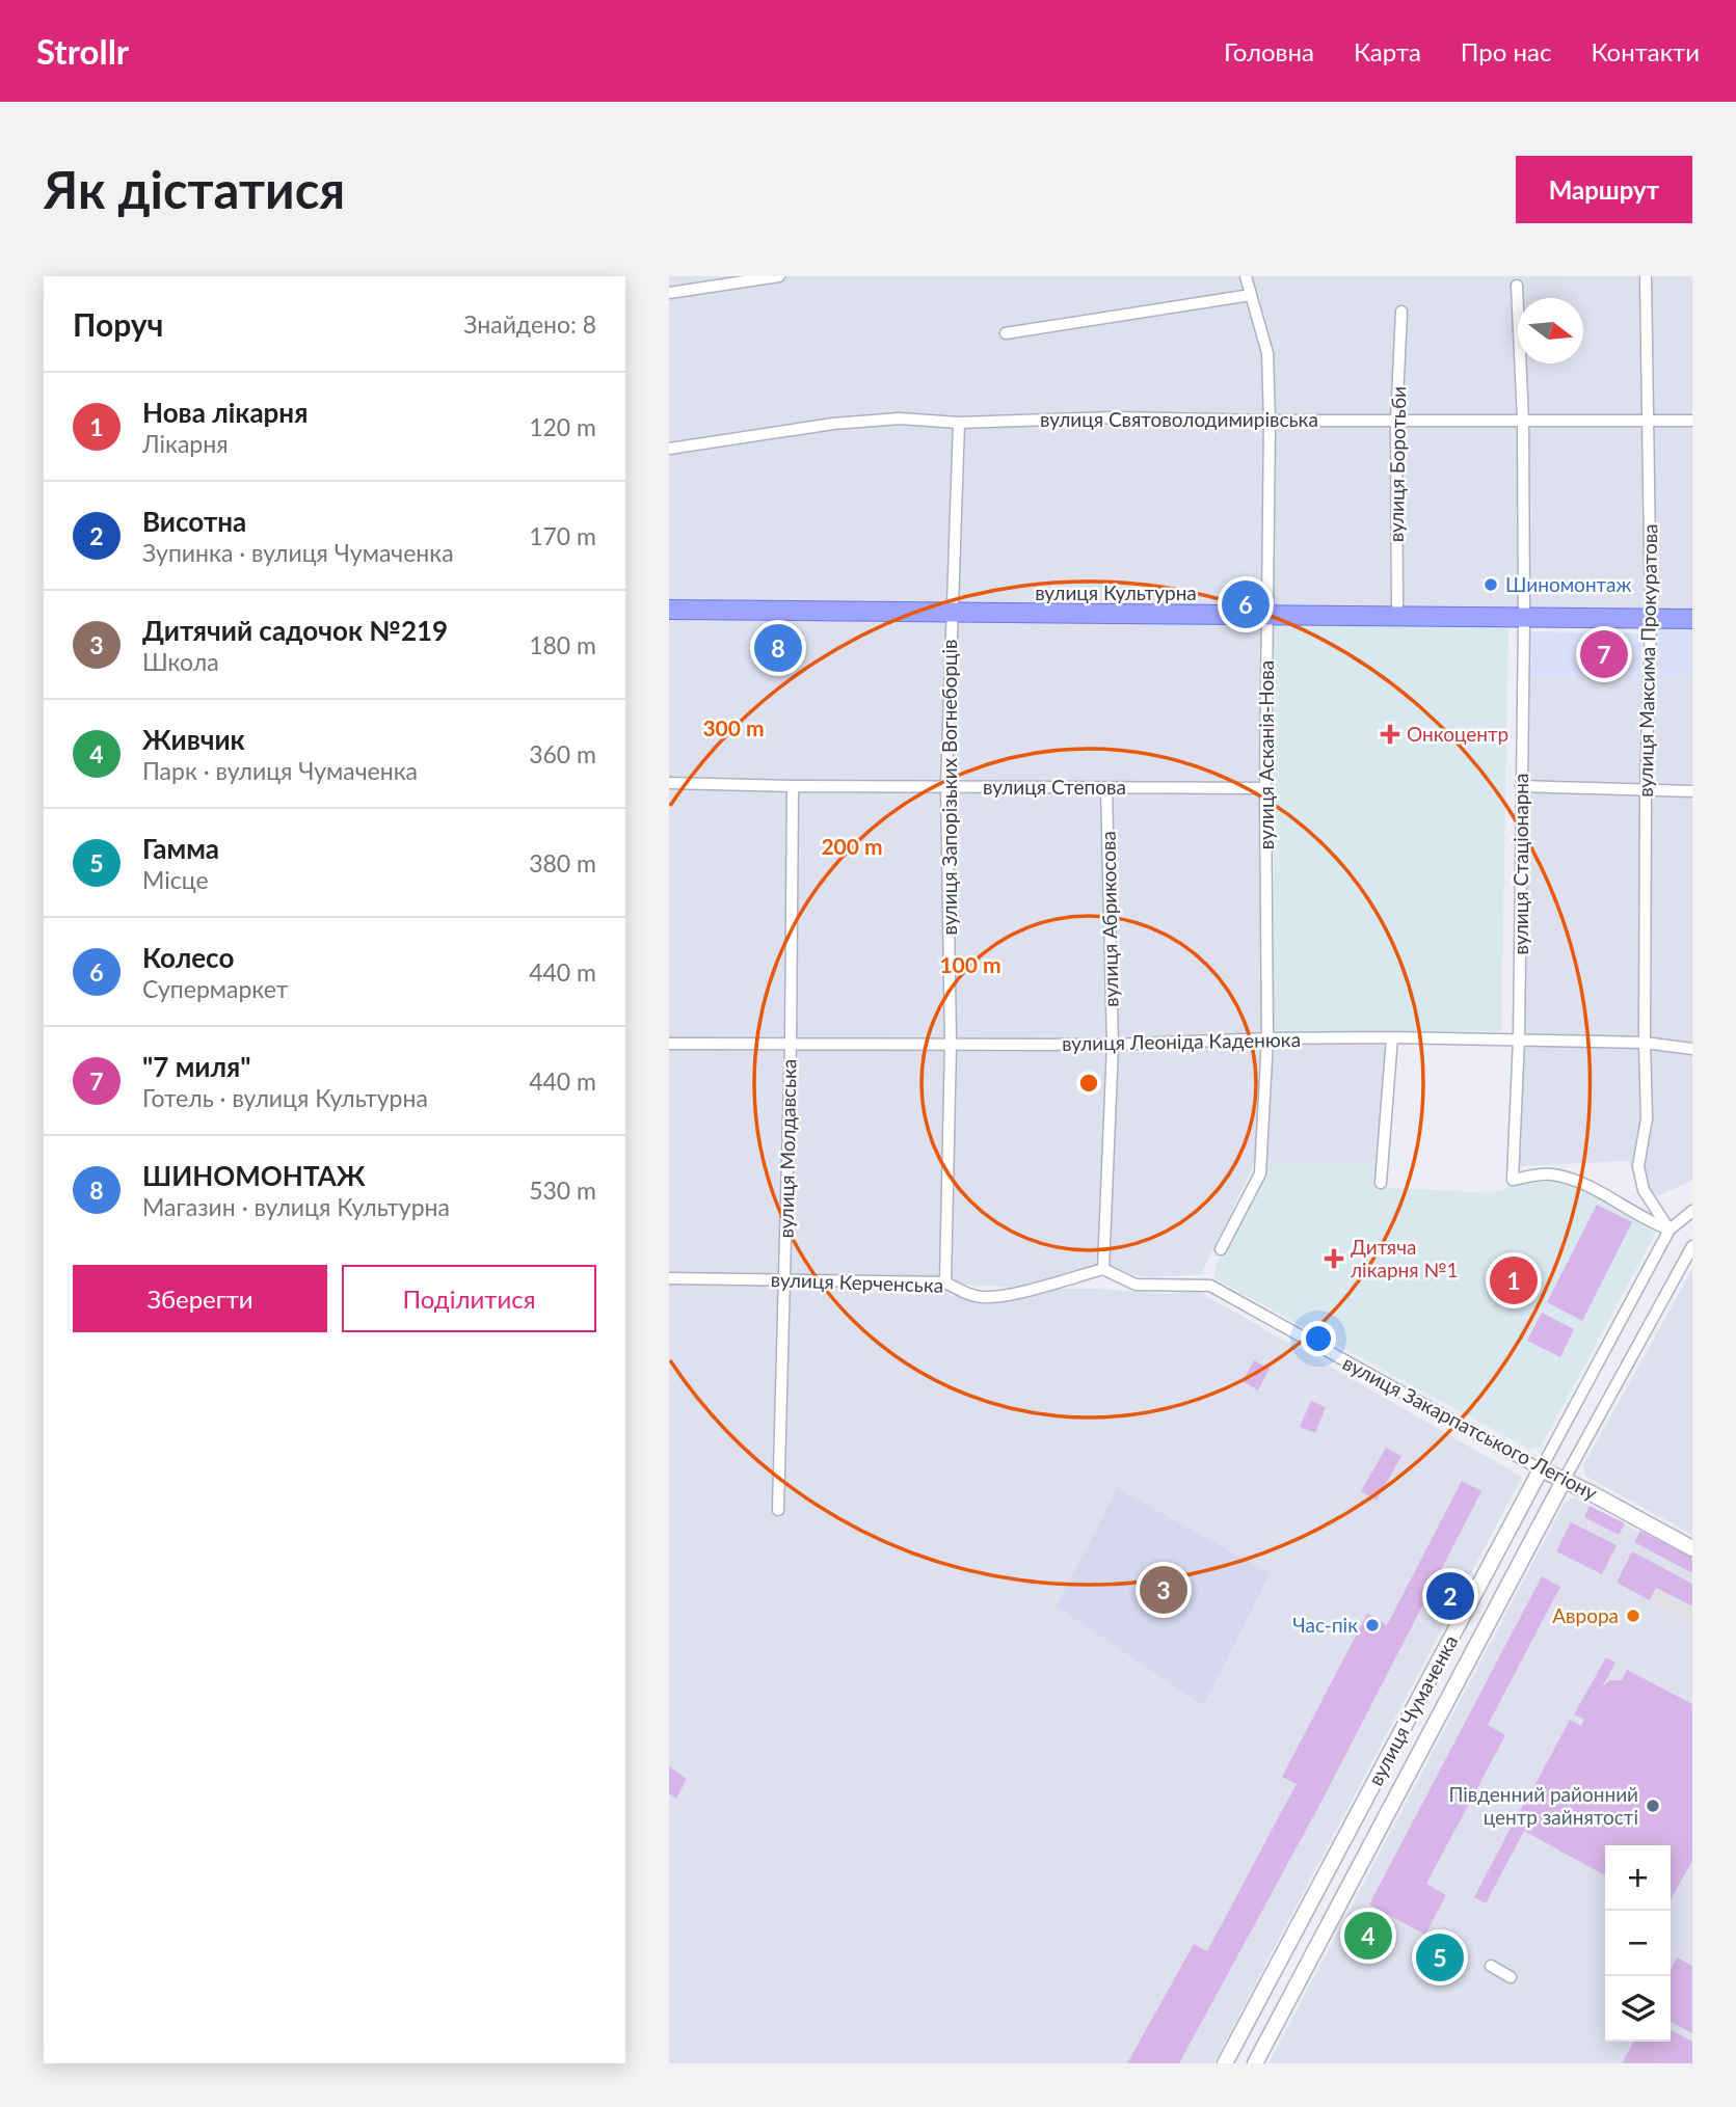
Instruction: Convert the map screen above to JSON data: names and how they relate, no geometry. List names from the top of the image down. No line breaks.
{"streets":{"main road":["вулиця Культурна"],"street":["вулиця Святоволодимирівська","вулиця Боротьби","вулиця Максима Прокуратова","вулиця Асканія-Нова","вулиця Запорізьких Вогнеборців","вулиця Степова","вулиця Стаціонарна","вулиця Абрикосова","вулиця Леоніда Каденюка","вулиця Молдавська","вулиця Керченська","вулиця Закарпатського Легіону","вулиця Чумаченка"]},"crossings":[["вулиця Святоволодимирівська","вулиця Боротьби"],["вулиця Святоволодимирівська","вулиця Максима Прокуратова"],["вулиця Святоволодимирівська","вулиця Асканія-Нова"],["вулиця Святоволодимирівська","вулиця Запорізьких Вогнеборців"],["вулиця Святоволодимирівська","вулиця Стаціонарна"],["вулиця Боротьби","вулиця Культурна"],["вулиця Культурна","вулиця Максима Прокуратова"],["вулиця Культурна","вулиця Асканія-Нова"],["вулиця Культурна","вулиця Запорізьких Вогнеборців"],["вулиця Культурна","вулиця Стаціонарна"],["вулиця Максима Прокуратова","вулиця Стаціонарна"],["вулиця Максима Прокуратова","вулиця Леоніда Каденюка"],["вулиця Максима Прокуратова","вулиця Чумаченка"],["вулиця Асканія-Нова","вулиця Степова"],["вулиця Асканія-Нова","вулиця Леоніда Каденюка"],["вулиця Запорізьких Вогнеборців","вулиця Степова"],["вулиця Запорізьких Вогнеборців","вулиця Леоніда Каденюка"],["вулиця Запорізьких Вогнеборців","вулиця Керченська"],["вулиця Степова","вулиця Абрикосова"],["вулиця Степова","вулиця Молдавська"],["вулиця Стаціонарна","вулиця Леоніда Каденюка"],["вулиця Стаціонарна","вулиця Чумаченка"],["вулиця Абрикосова","вулиця Леоніда Каденюка"],["вулиця Абрикосова","вулиця Керченська"],["вулиця Абрикосова","вулиця Закарпатського Легіону"],["вулиця Леоніда Каденюка","вулиця Молдавська"],["вулиця Молдавська","вулиця Керченська"],["вулиця Керченська","вулиця Закарпатського Легіону"],["вулиця Закарпатського Легіону","вулиця Чумаченка"]],"places":{"other":["Шиномонтаж","Аврора","Час-пік","Південний районний центр зайнятості"],"health":["Онкоцентр","Дитяча лікарня №1"]},"north":"right","page":{"header":"Strollr","nav":["Головна","Карта","Про нас","Контакти"],"buttons":["Маршрут",["Зберегти","Поділитися"]],"title":"Як дістатися","heading":["Поруч","Знайдено: 8"],"list":[{"mark":"1","name":"Нова лікарня","note":"Лікарня","value":"120 m"},{"mark":"2","name":"Висотна","note":"Зупинка · вулиця Чумаченка","value":"170 m"},{"mark":"3","name":"Дитячий садочок №219","note":"Школа","value":"180 m"},{"mark":"4","name":"Живчик","note":"Парк · вулиця Чумаченка","value":"360 m"},{"mark":"5","name":"Гамма","note":"Місце","value":"380 m"},{"mark":"6","name":"Колесо","note":"Супермаркет","value":"440 m"},{"mark":"7","name":"\"7 миля\"","note":"Готель · вулиця Культурна","value":"440 m"},{"mark":"8","name":"ШИНОМОНТАЖ","note":"Магазин · вулиця Культурна","value":"530 m"}],"pins":["6","8","7","1","3","2","4","5"],"map_buttons":["+","−"]},"rings":["300 m","200 m","100 m"]}
